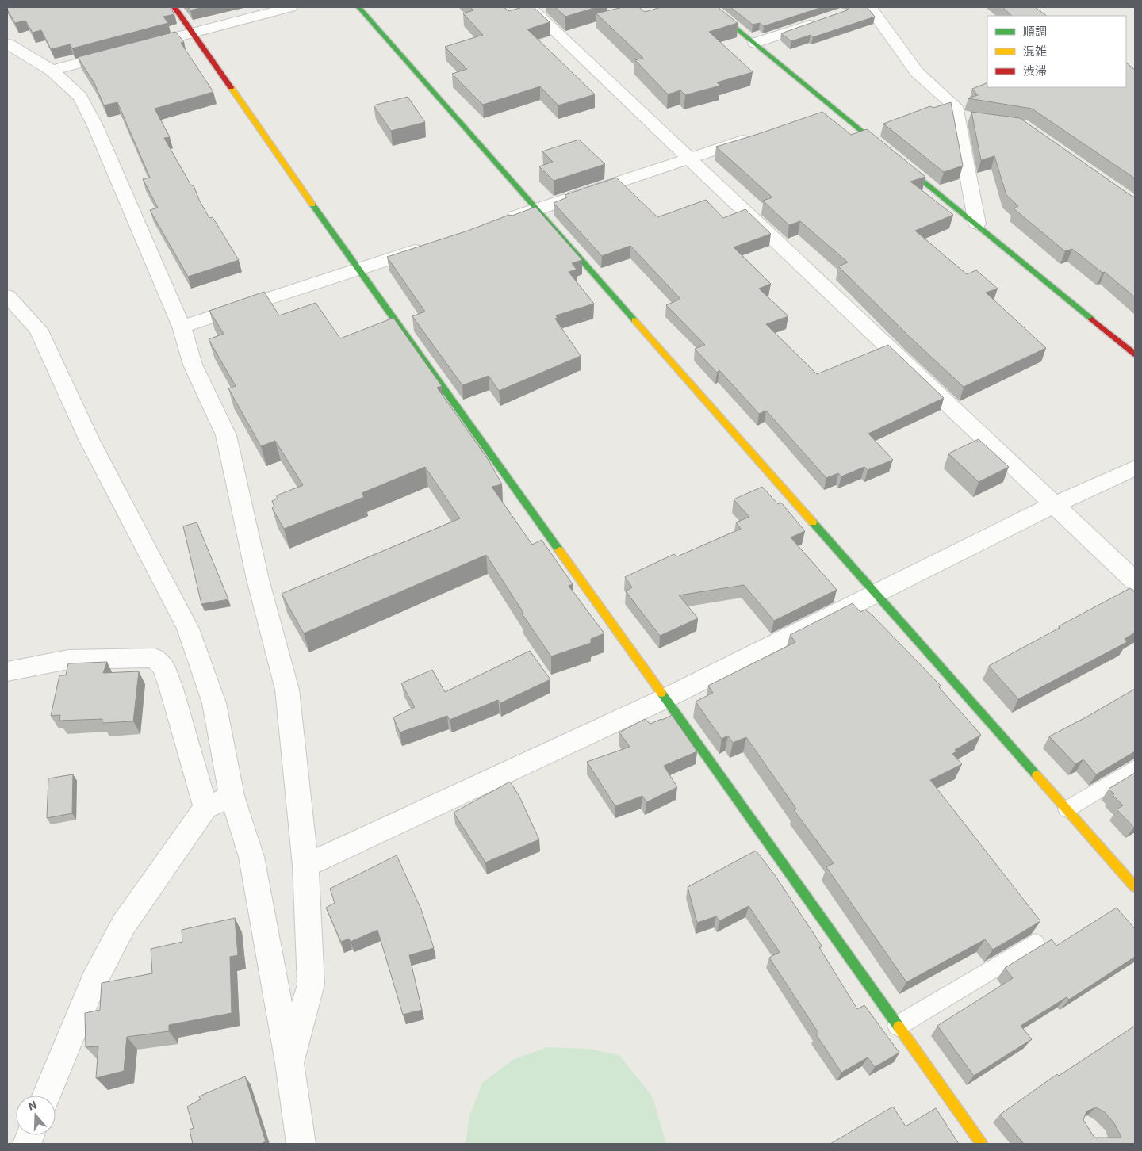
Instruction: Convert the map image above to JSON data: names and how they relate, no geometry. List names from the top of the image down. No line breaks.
{"legend":["順調","混雑","渋滞"],"north":"top"}
